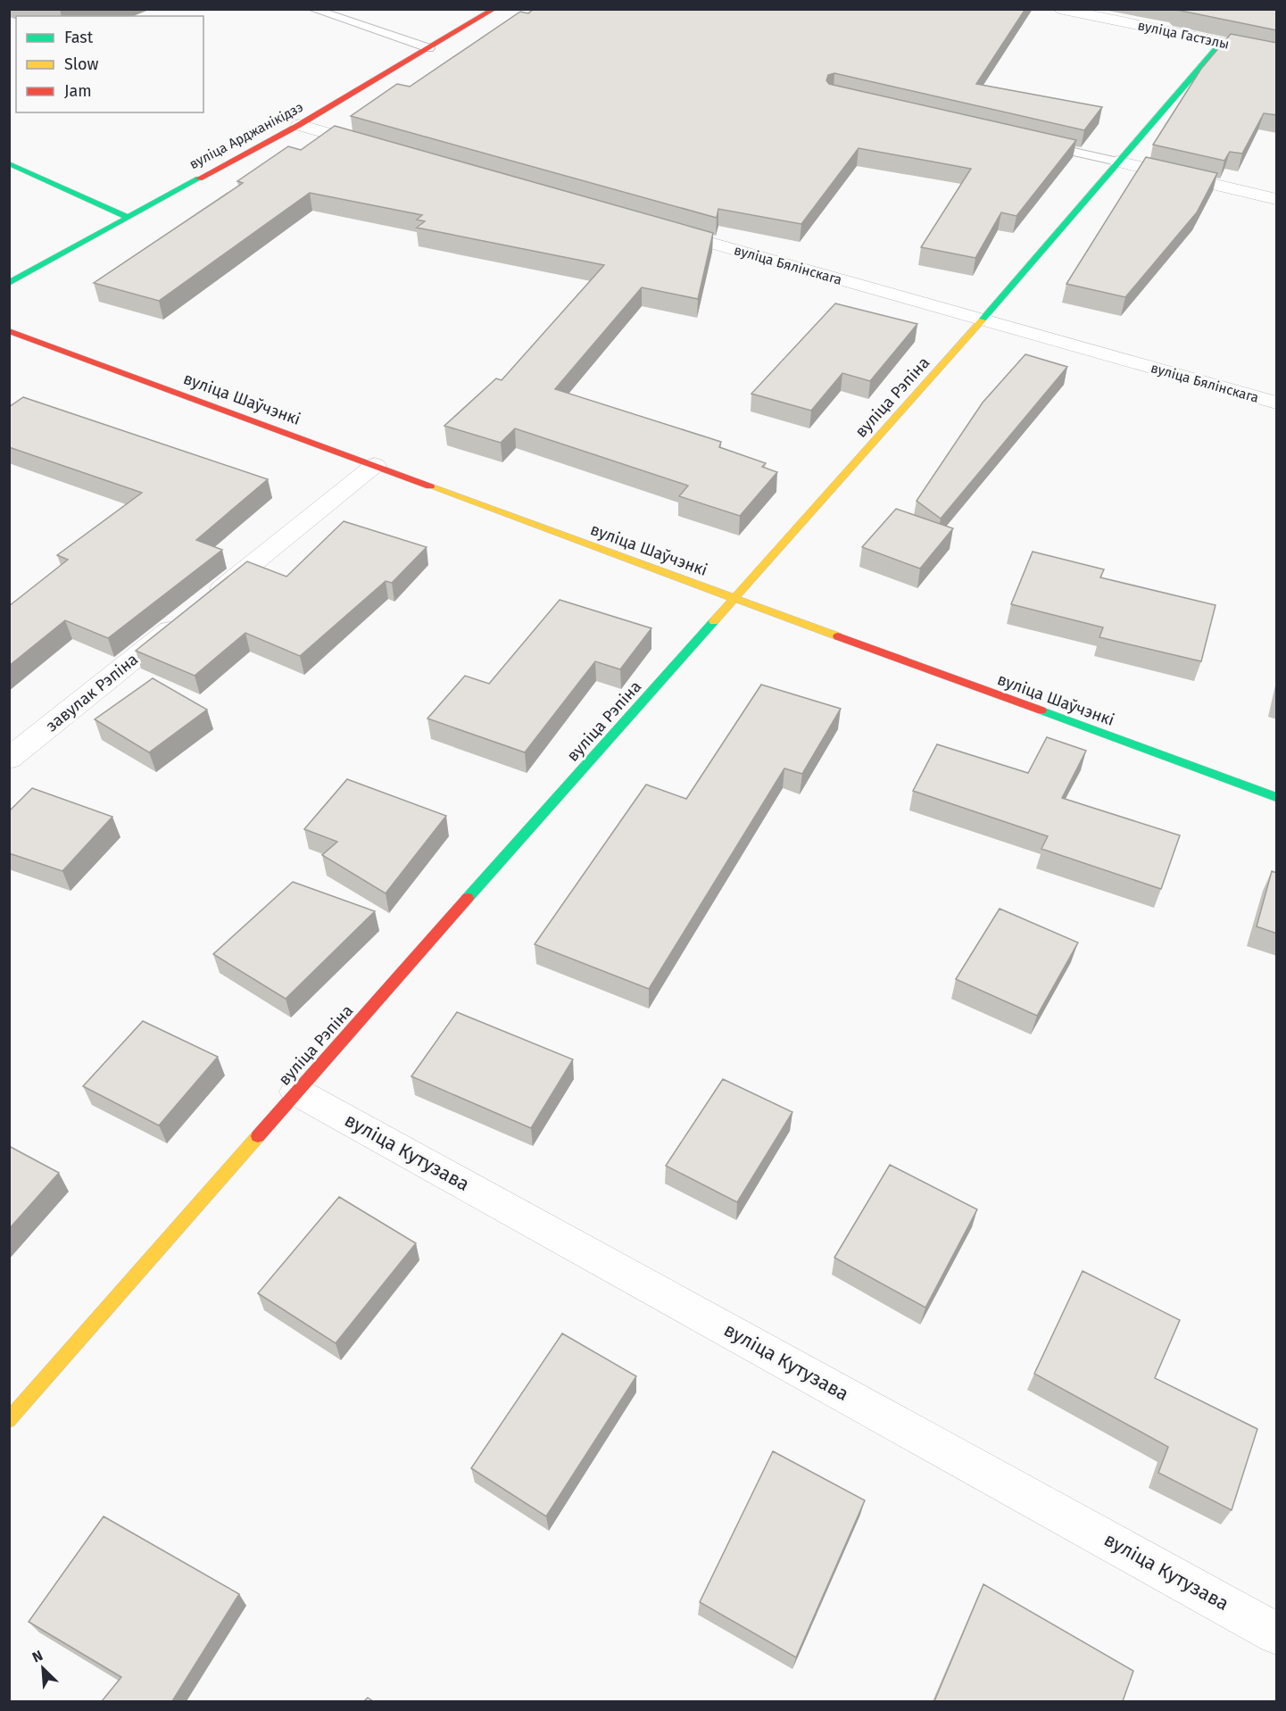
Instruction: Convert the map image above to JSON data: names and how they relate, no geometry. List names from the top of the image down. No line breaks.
{"streets":{"street":["вуліца Гастэлы","вуліца Арджанікідзэ","вуліца Бялінскага","вуліца Рэпіна","вуліца Шаўчэнкі","завулак Рэпіна","вуліца Кутузава"]},"crossings":[["вуліца Гастэлы","вуліца Рэпіна"],["вуліца Бялінскага","вуліца Рэпіна"],["вуліца Рэпіна","вуліца Шаўчэнкі"],["вуліца Рэпіна","вуліца Кутузава"],["вуліца Шаўчэнкі","завулак Рэпіна"]],"legend":["Fast","Slow","Jam"],"north":"top left"}
